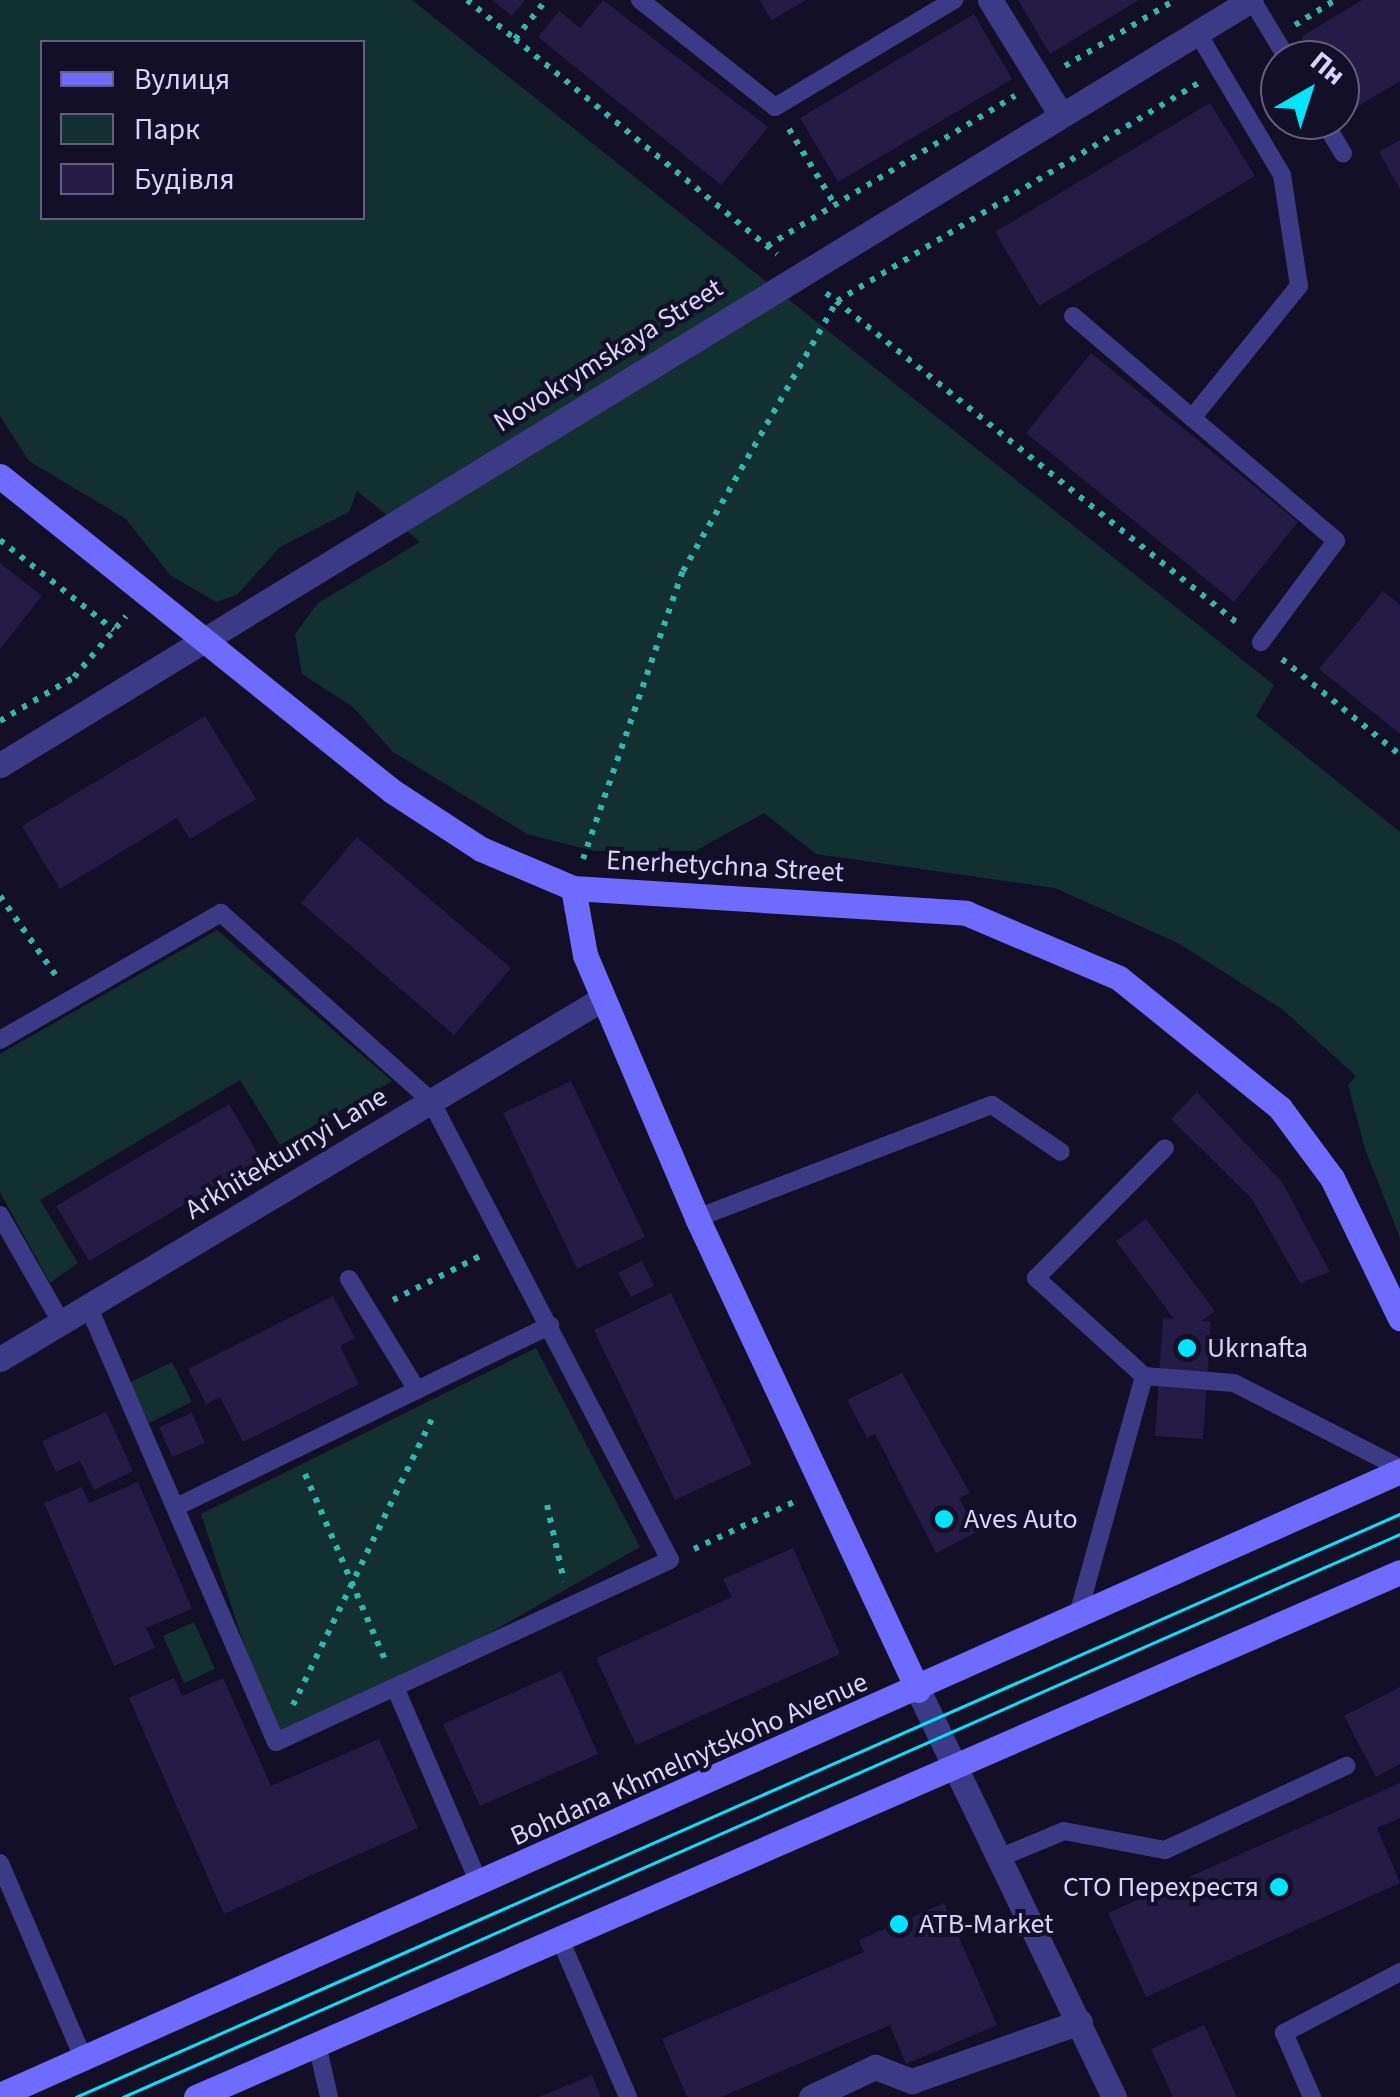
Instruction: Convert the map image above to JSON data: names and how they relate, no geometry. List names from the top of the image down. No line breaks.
{"streets":{"main road":["Enerhetychna Street","Bohdana Khmelnytskoho Avenue"],"street":["Novokrymskaya Street","Arkhitekturnyi Lane"]},"crossings":[["Novokrymskaya Street","Enerhetychna Street"]],"places":["Ukrnafta","Aves Auto","СТО Перехрестя","ATB-Market"],"legend":["Вулиця","Парк","Будівля"],"north":"top right"}
